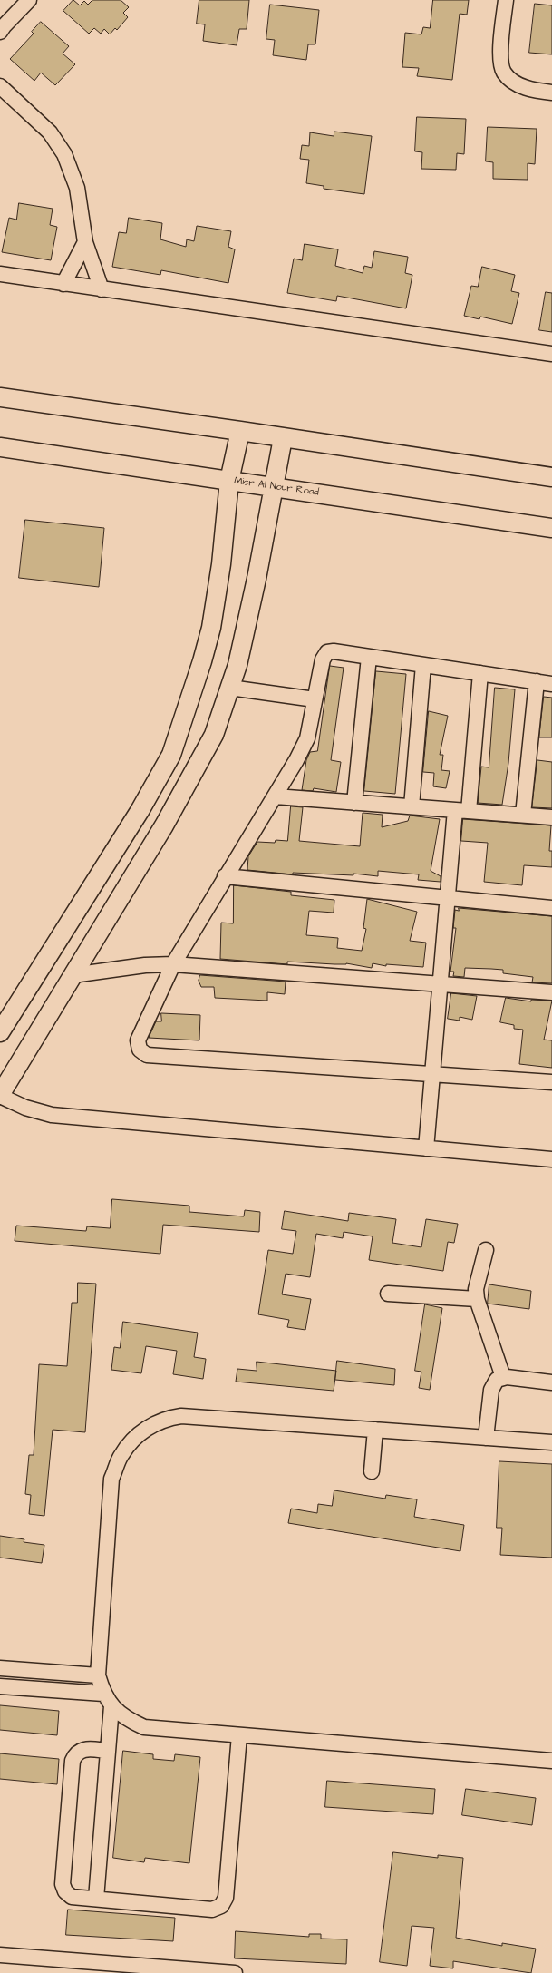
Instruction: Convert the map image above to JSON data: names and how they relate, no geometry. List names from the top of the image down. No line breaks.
{"streets":{"street":["Misr Al Nour Road"]}}
